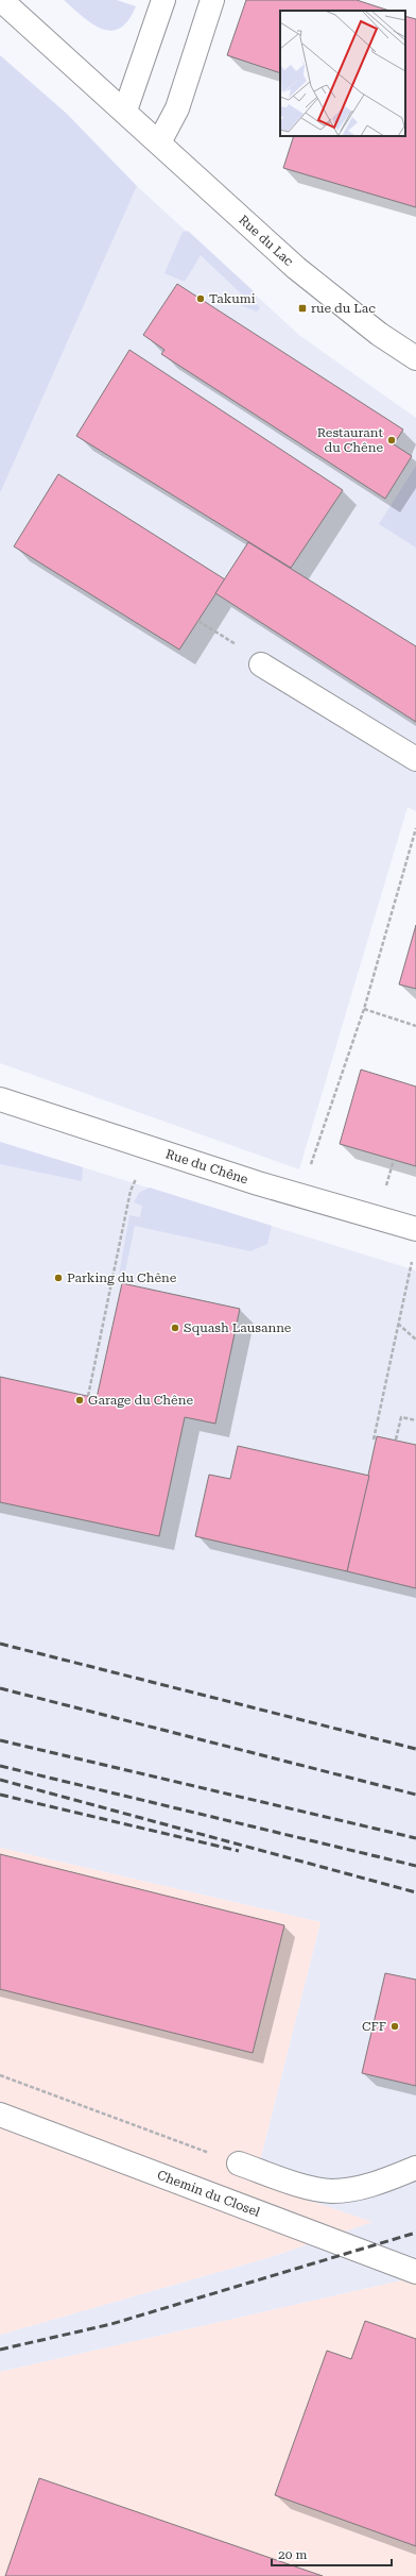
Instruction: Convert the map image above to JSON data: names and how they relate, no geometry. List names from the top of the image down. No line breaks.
{"streets":{"street":["Rue du Lac","Rue du Chêne","Chemin du Closel"]},"places":{"other":["Takumi","Restaurant du Chêne","Parking du Chêne","Squash Lausanne","Garage du Chêne","CFF"],"transit":["rue du Lac"]},"scale_bar":"20 m"}
